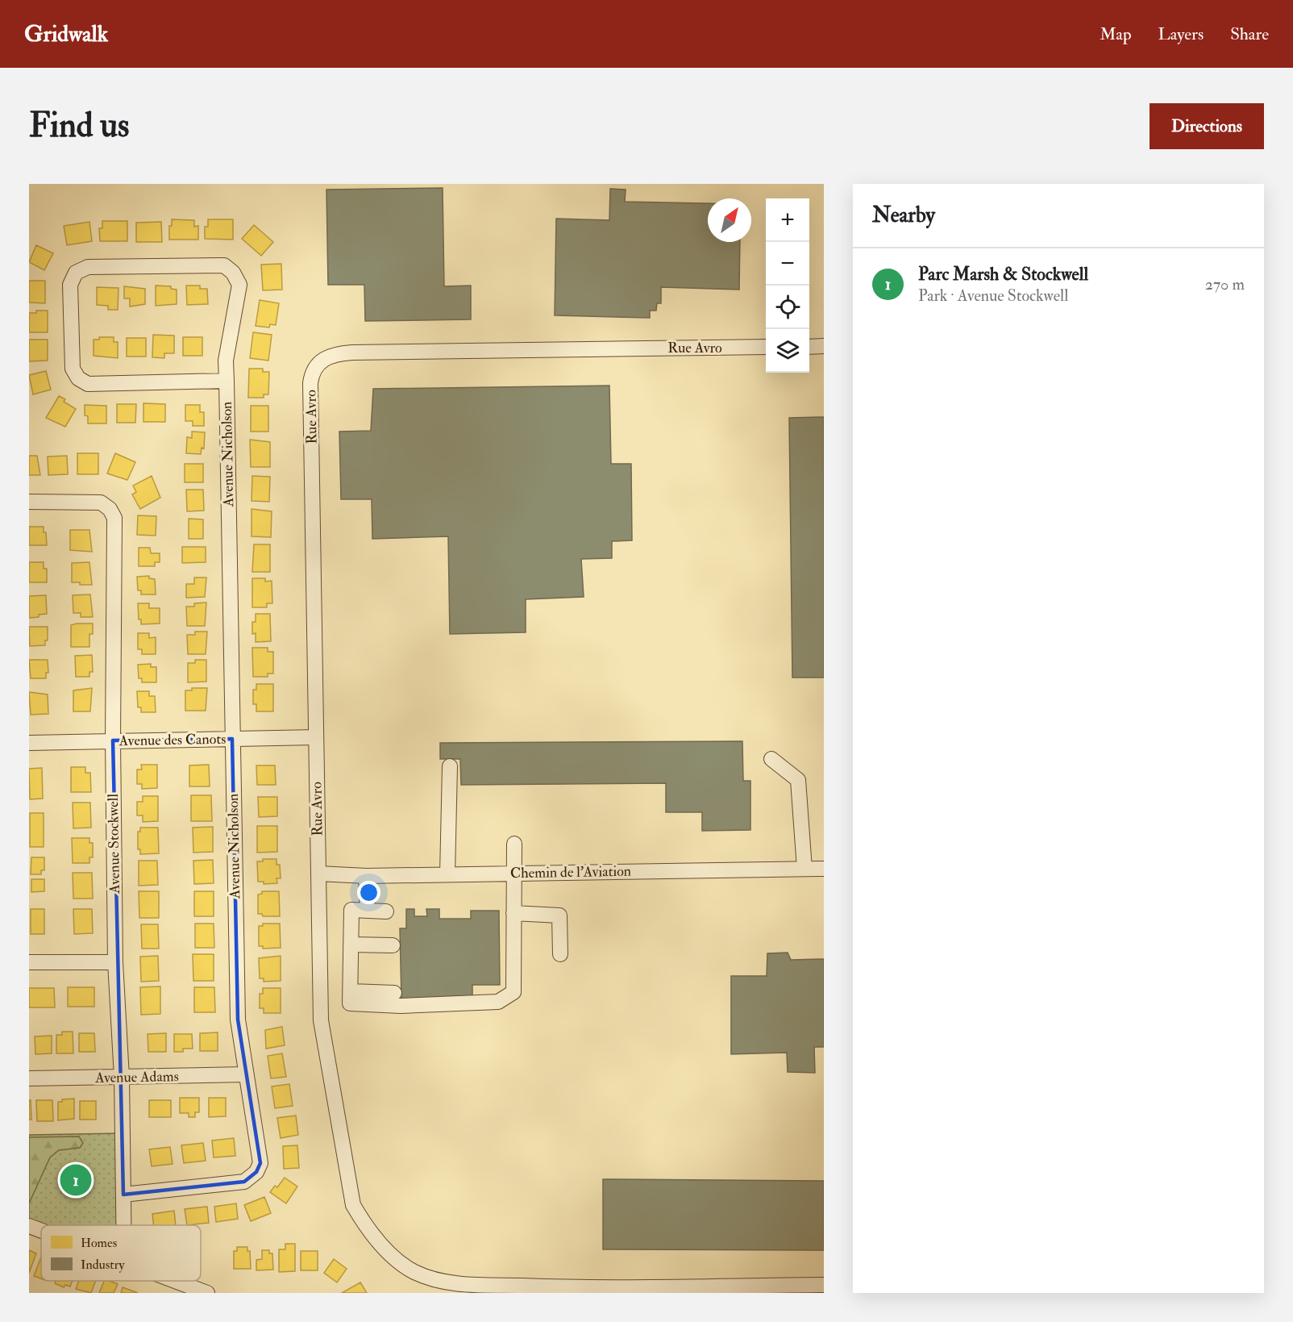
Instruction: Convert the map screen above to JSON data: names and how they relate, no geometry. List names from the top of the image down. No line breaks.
{"streets":{"street":["Rue Avro","Avenue Nicholson","Avenue des Canots","Avenue Stockwell","Chemin de l'Aviation","Avenue Adams"]},"crossings":[["Rue Avro","Avenue des Canots"],["Rue Avro","Chemin de l'Aviation"],["Avenue Nicholson","Avenue des Canots"],["Avenue Nicholson","Avenue Stockwell"],["Avenue Nicholson","Avenue Adams"],["Avenue des Canots","Avenue Stockwell"],["Avenue Stockwell","Avenue Adams"]],"legend":["Homes","Industry"],"north":"top right","page":{"header":"Gridwalk","nav":["Map","Layers","Share"],"buttons":"Directions","title":"Find us","heading":"Nearby","map_buttons":["+","−"],"list":[{"mark":"1","name":"Parc Marsh & Stockwell","note":"Park · Avenue Stockwell","value":"270 m"}],"pins":"1"}}
